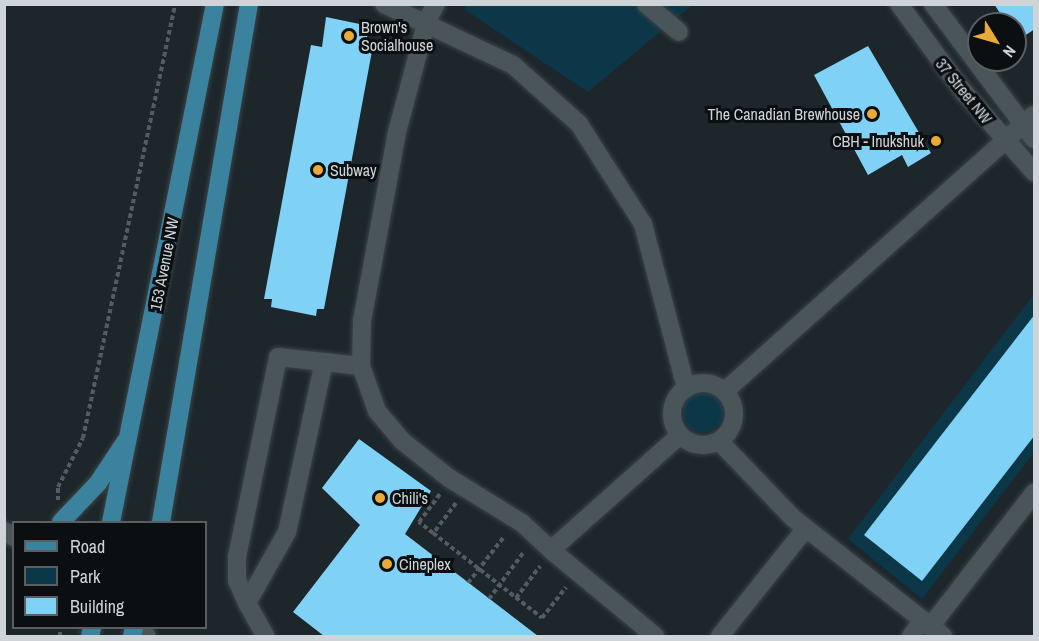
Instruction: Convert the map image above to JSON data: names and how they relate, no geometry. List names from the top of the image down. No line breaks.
{"streets":{"main road":["153 Avenue NW"],"street":["37 Street NW"]},"places":["Brown's Socialhouse","The Canadian Brewhouse","CBH - Inukshuk","Subway","Chili's","Cineplex"],"legend":["Road","Park","Building"],"north":"bottom right"}
